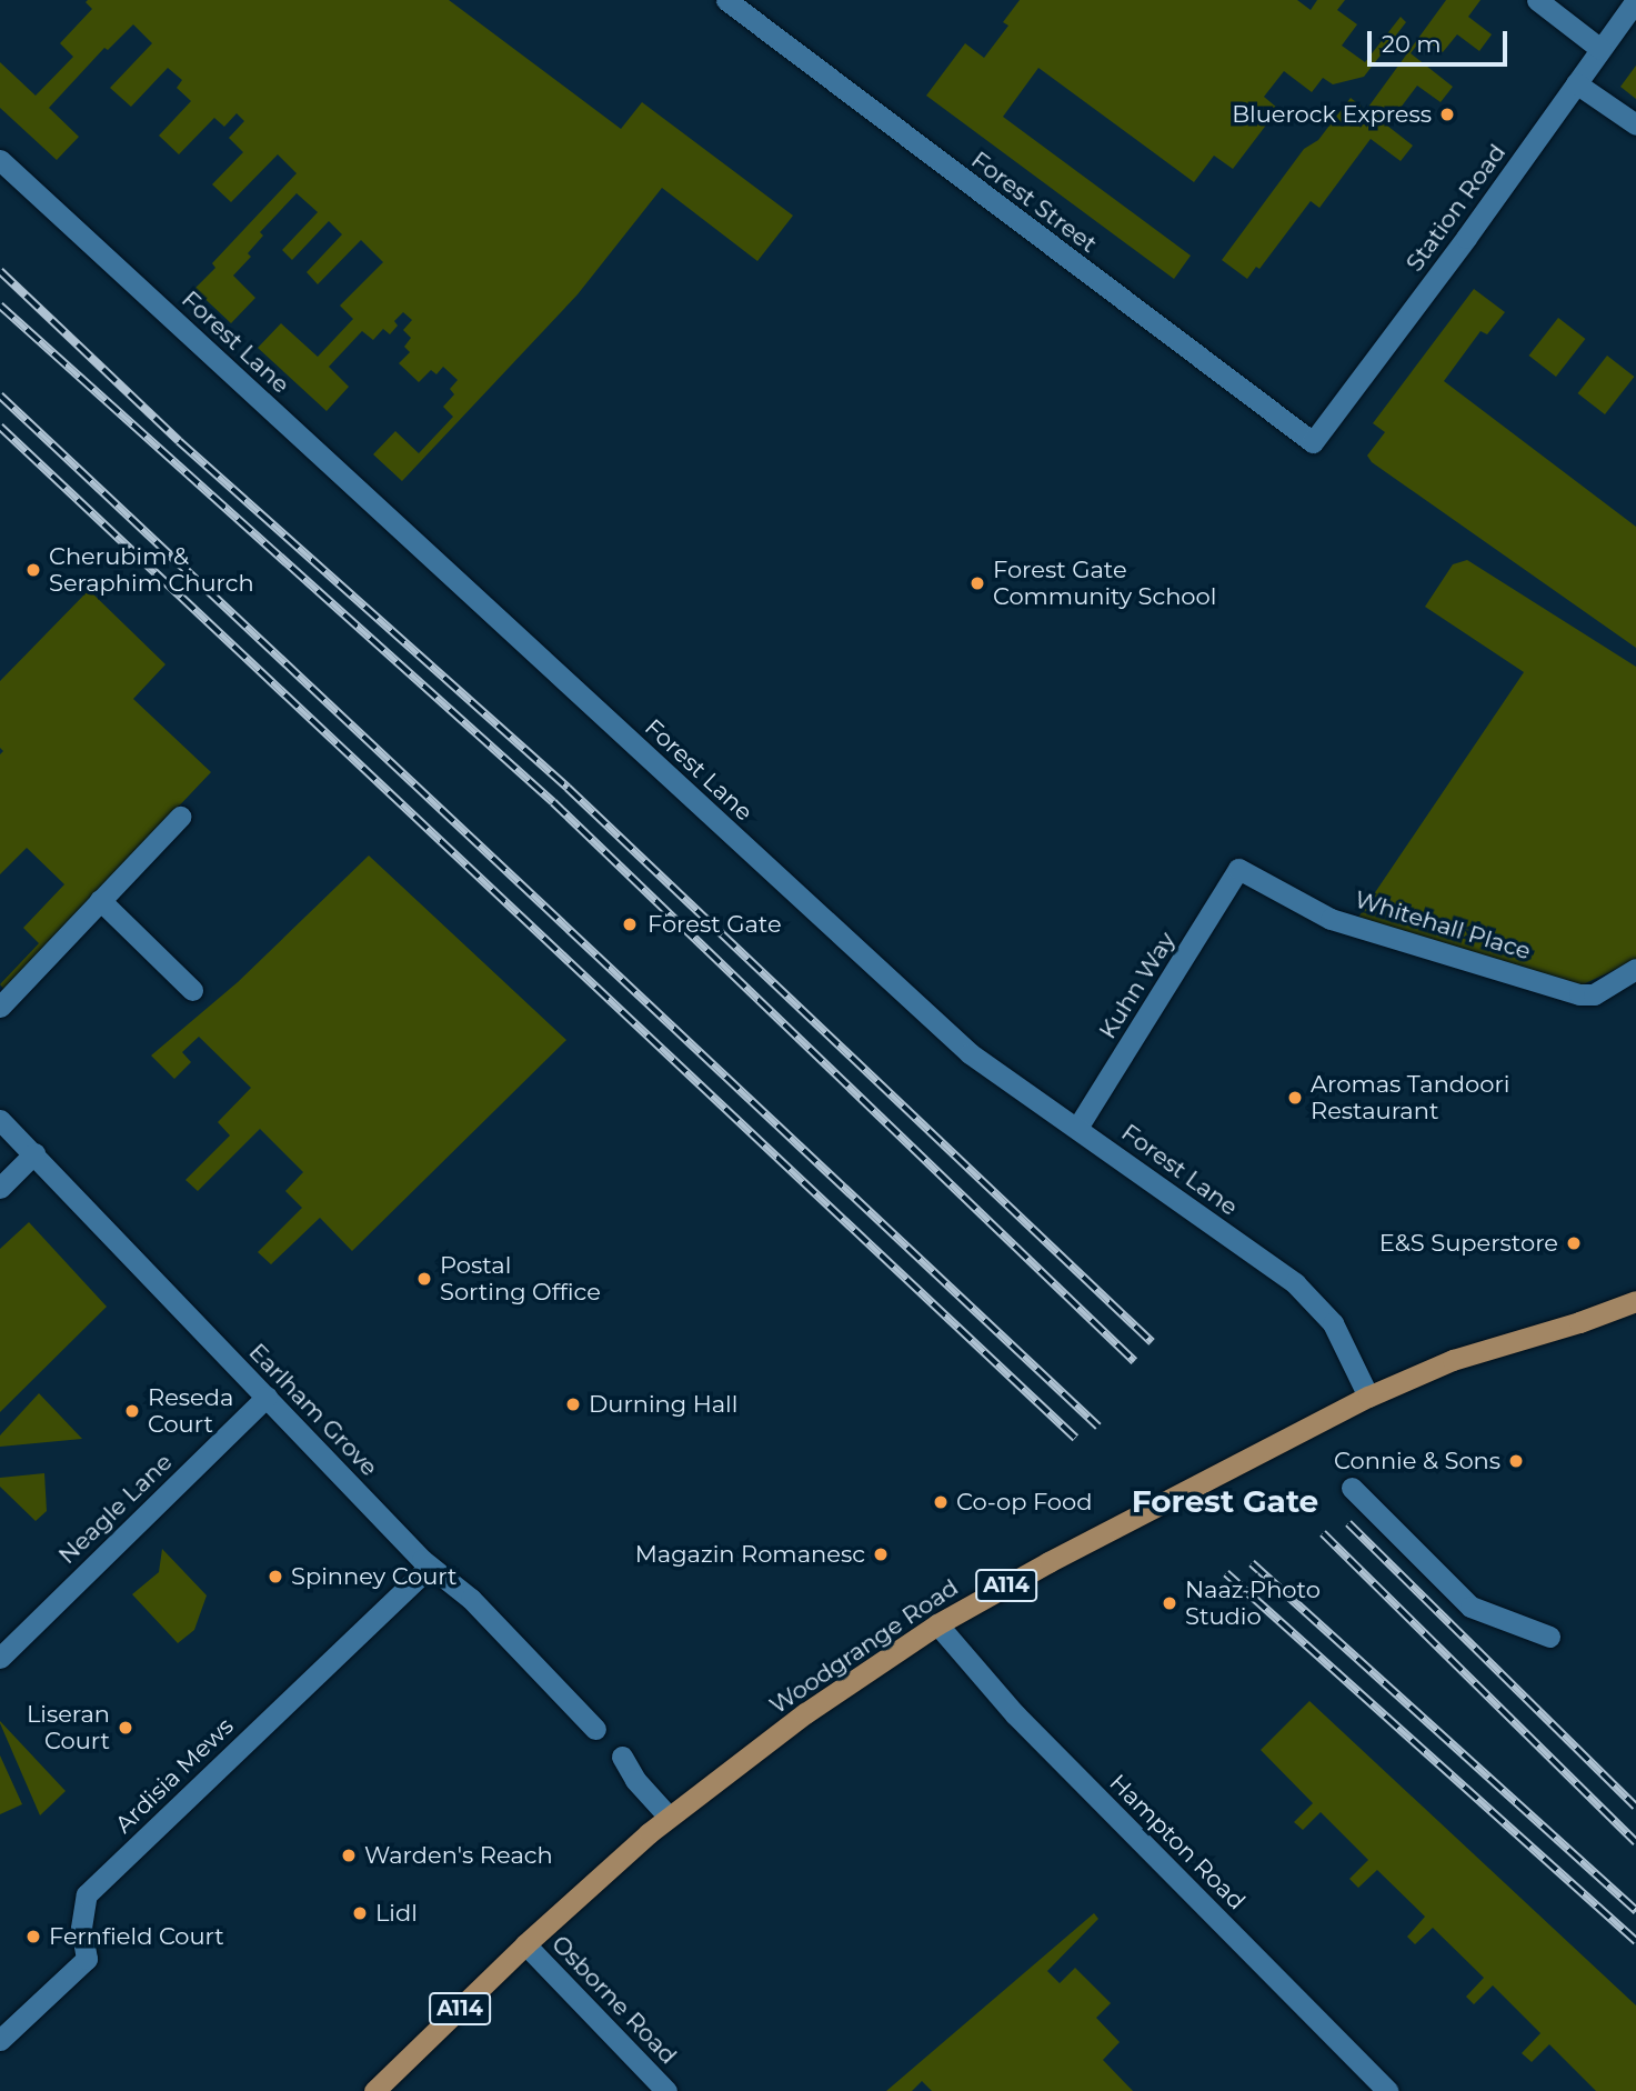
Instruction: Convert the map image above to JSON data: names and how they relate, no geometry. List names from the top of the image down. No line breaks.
{"streets":{"main road":["A114","Woodgrange Road"],"street":["Forest Street","Station Road","Forest Lane","Whitehall Place","Kuhn Way","Earlham Grove","Neagle Lane","Ardisia Mews","Hampton Road","Osborne Road"]},"crossings":[["Forest Street","Station Road"],["Forest Lane","Kuhn Way"],["Forest Lane","Woodgrange Road"],["Whitehall Place","Kuhn Way"],["Earlham Grove","Neagle Lane"],["Earlham Grove","Ardisia Mews"],["Woodgrange Road","Hampton Road"],["Woodgrange Road","Osborne Road"]],"districts":["Forest Gate"],"places":["Bluerock Express","Cherubim & Seraphim Church","Forest Gate Community School","Forest Gate","Aromas Tandoori Restaurant","E&S Superstore","Postal Sorting Office","Durning Hall","Reseda Court","Connie & Sons","Co-op Food","Magazin Romanesc","Spinney Court","Naaz Photo Studio","Liseran Court","Warden's Reach","Lidl","Fernfield Court"],"scale_bar":"20 m"}
